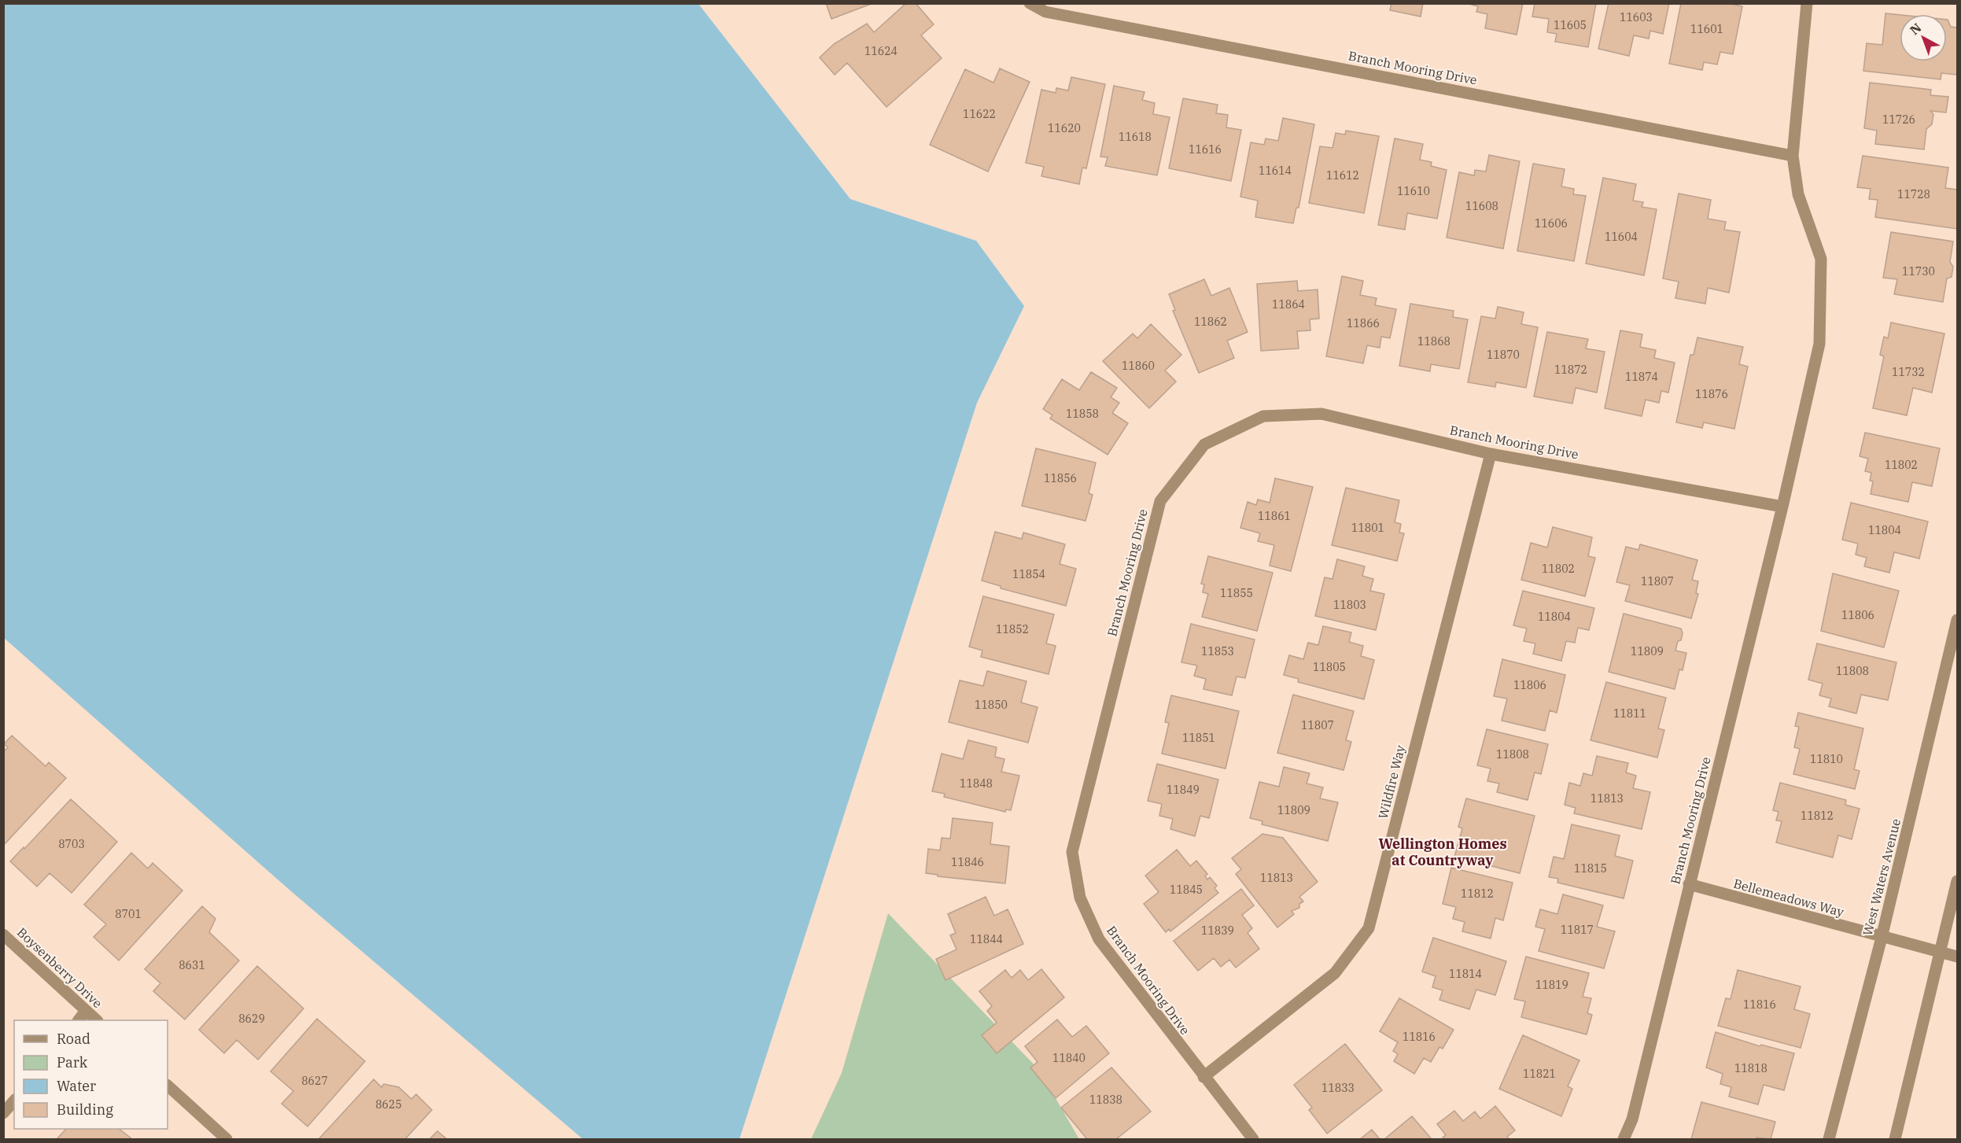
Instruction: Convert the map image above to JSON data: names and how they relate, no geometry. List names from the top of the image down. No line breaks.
{"streets":{"street":["Branch Mooring Drive","Wildfire Way","West Waters Avenue","Bellemeadows Way","Boysenberry Drive"]},"crossings":[["Branch Mooring Drive","Wildfire Way"],["Branch Mooring Drive","Bellemeadows Way"],["West Waters Avenue","Bellemeadows Way"]],"districts":["Wellington Homes at Countryway"],"house_numbers":["11603","11605","11601","11624","11622","11726","11620","11618","11616","11614","11612","11610","11728","11608","11606","11604","11730","11864","11862","11866","11868","11870","11860","11872","11732","11874","11876","11858","11802","11856","11861","11801","11804","11802","11854","11807","11855","11803","11806","11804","11852","11853","11809","11805","11808","11806","11850","11811","11807","11851","11808","11810","11848","11849","11813","11809","11812","8703","11846","11815","11813","11845","11812","8701","11817","11839","11844","8631","11814","11819","11816","8629","11816","11840","11818","11821","8627","11833","11838","8625"],"legend":["Road","Park","Water","Building"],"north":"top left"}
